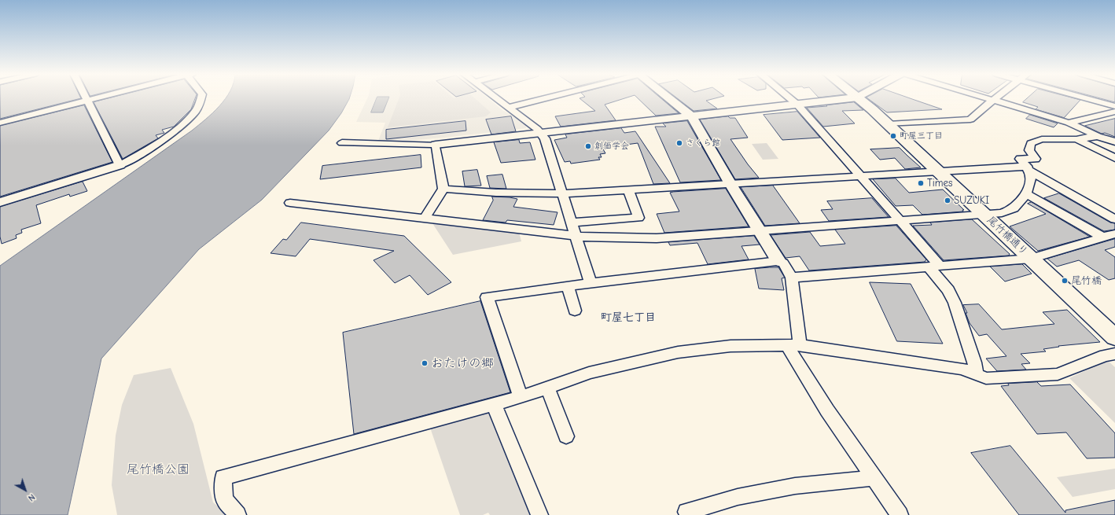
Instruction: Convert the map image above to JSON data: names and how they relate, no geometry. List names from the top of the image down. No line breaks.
{"streets":{"main road":["尾竹橋通り"]},"districts":["町屋七丁目"],"parks":["尾竹橋公園"],"places":["町屋三丁目","さくら館","創価学会","Times","SUZUKI","尾竹橋","おたけの郷"],"north":"bottom right"}
